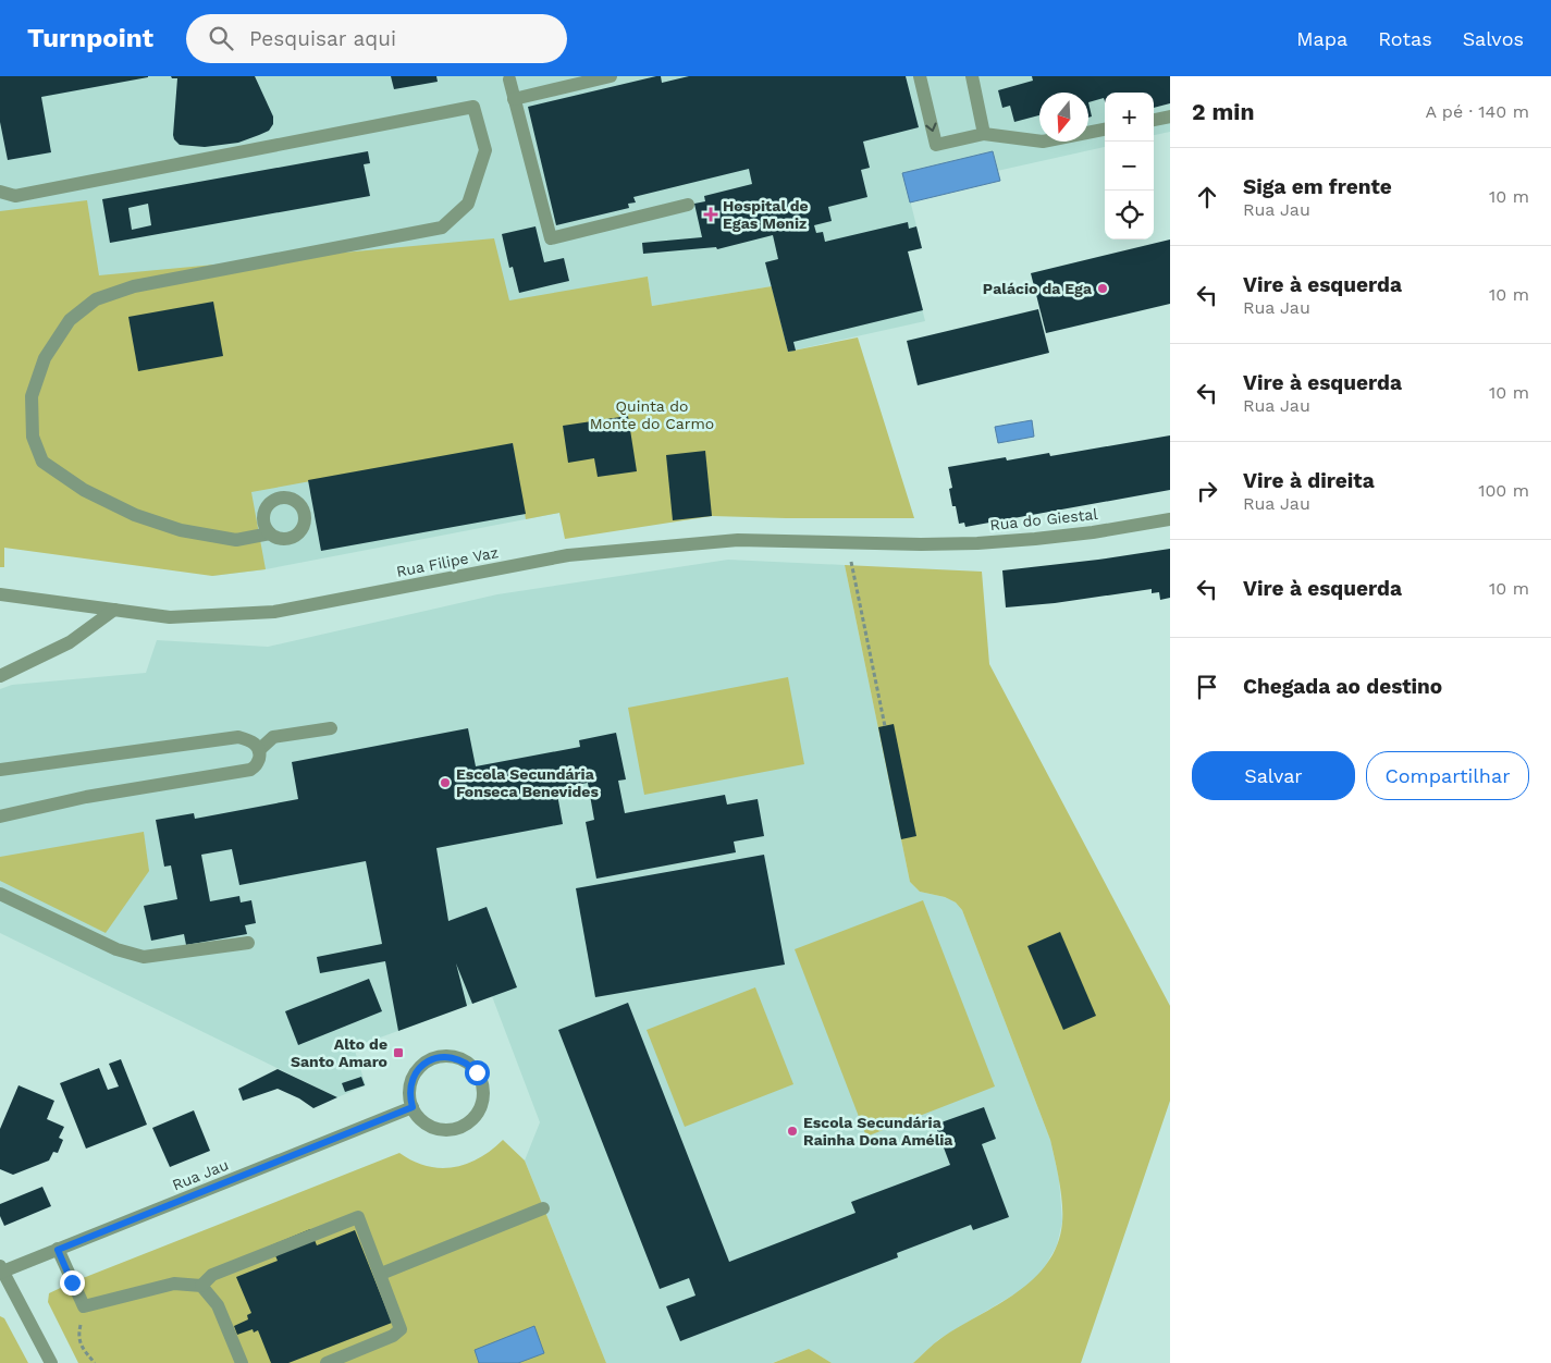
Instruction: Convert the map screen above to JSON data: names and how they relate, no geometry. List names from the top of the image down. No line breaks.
{"streets":{"street":["Rua do Giestal","Rua Filipe Vaz","Rua Jau"]},"crossings":[["Rua do Giestal","Rua Filipe Vaz"]],"parks":["Quinta do Monte do Carmo"],"places":{"health":["Hospital de Egas Moniz"],"other":["Palácio da Ega","Escola Secundária Fonseca Benevides","Escola Secundária Rainha Dona Amélia"],"transit":["Alto de Santo Amaro"]},"north":"bottom","page":{"header":"Turnpoint","search":"Pesquisar aqui","nav":["Mapa","Rotas","Salvos"],"heading":["2 min","A pé · 140 m"],"map_buttons":["+","−"],"list":[["Siga em frente","Rua Jau","10 m"],["Vire à esquerda","Rua Jau","10 m"],["Vire à esquerda","Rua Jau","10 m"],["Vire à direita","Rua Jau","100 m"],["Vire à esquerda","10 m"],"Chegada ao destino"],"buttons":["Salvar","Compartilhar"]}}
